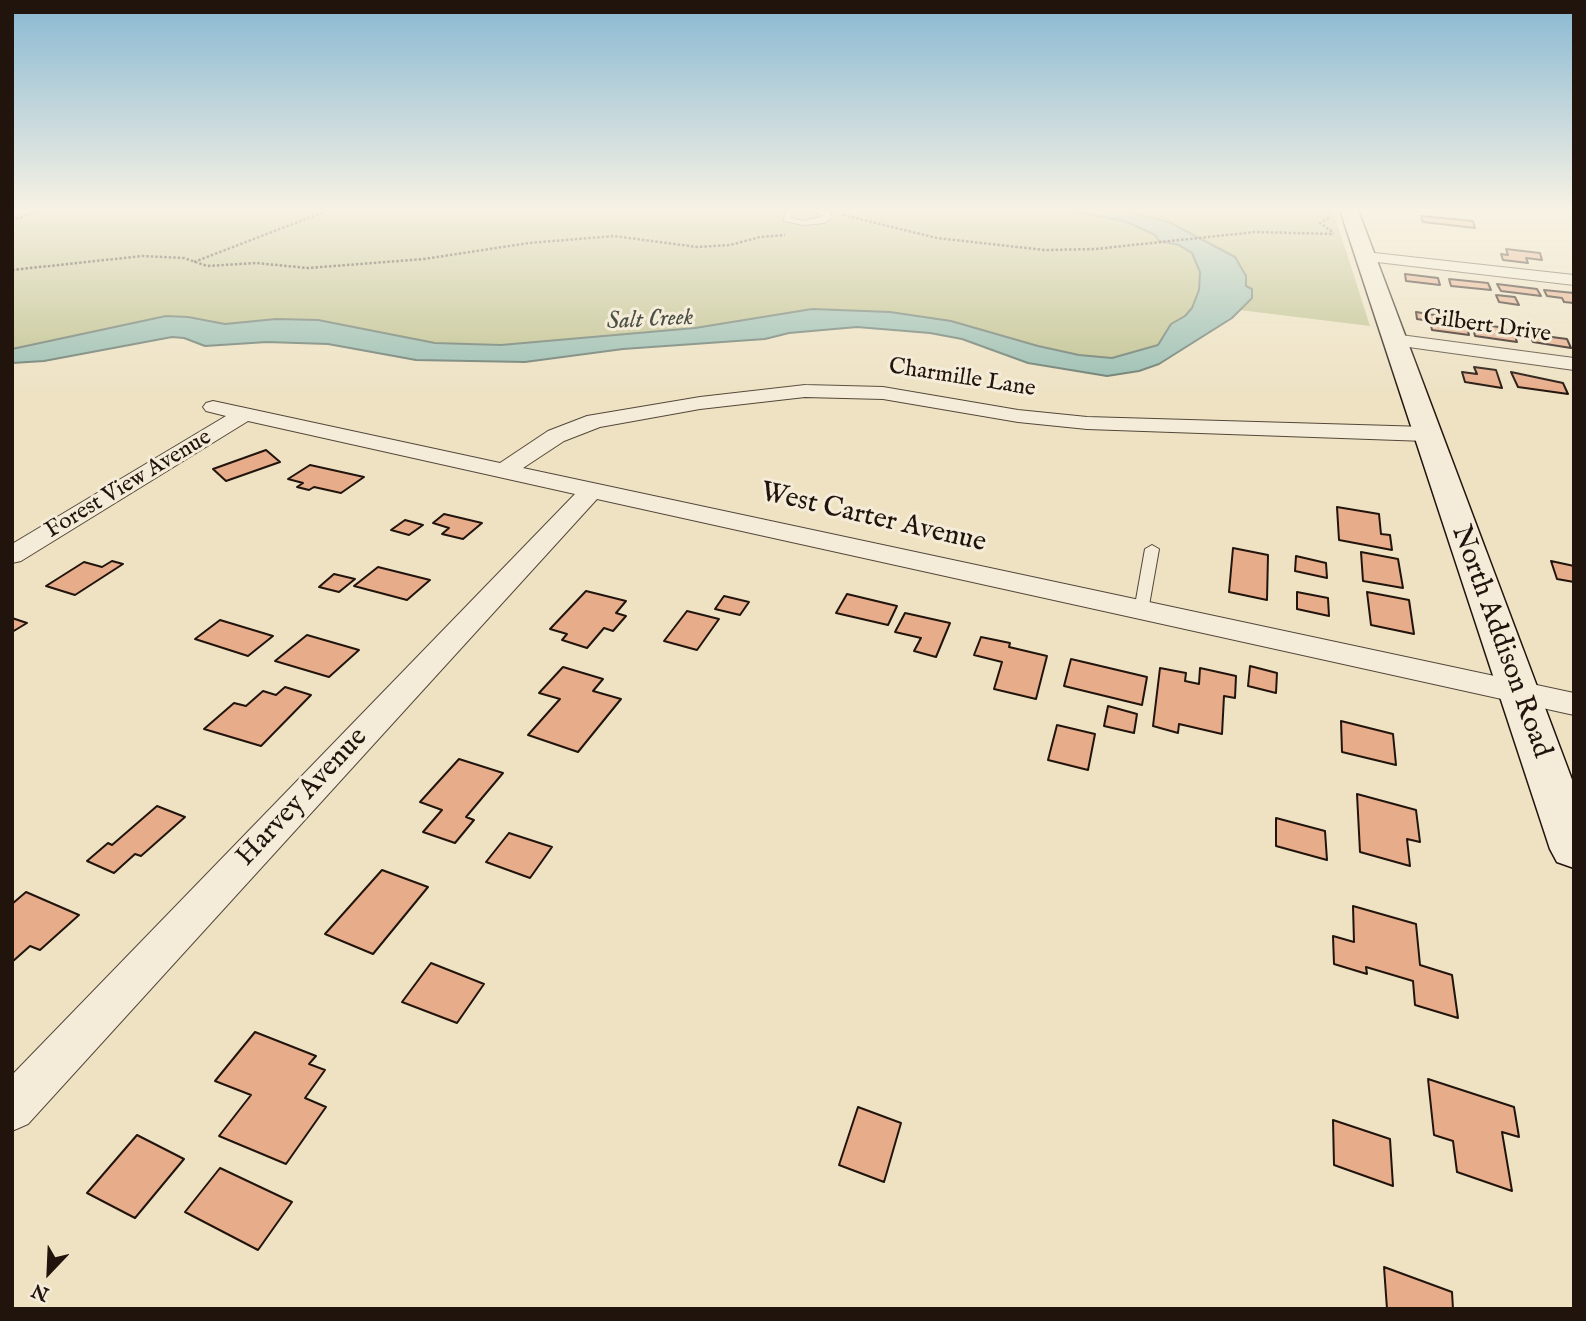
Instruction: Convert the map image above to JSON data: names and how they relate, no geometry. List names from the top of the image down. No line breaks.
{"streets":{"street":["Gilbert Drive","Charmille Lane","Forest View Avenue","West Carter Avenue","North Addison Road","Harvey Avenue"]},"crossings":[["Gilbert Drive","North Addison Road"],["Charmille Lane","West Carter Avenue"],["Charmille Lane","North Addison Road"],["Forest View Avenue","West Carter Avenue"],["West Carter Avenue","North Addison Road"],["West Carter Avenue","Harvey Avenue"]],"water":["Salt Creek"],"north":"bottom left"}
